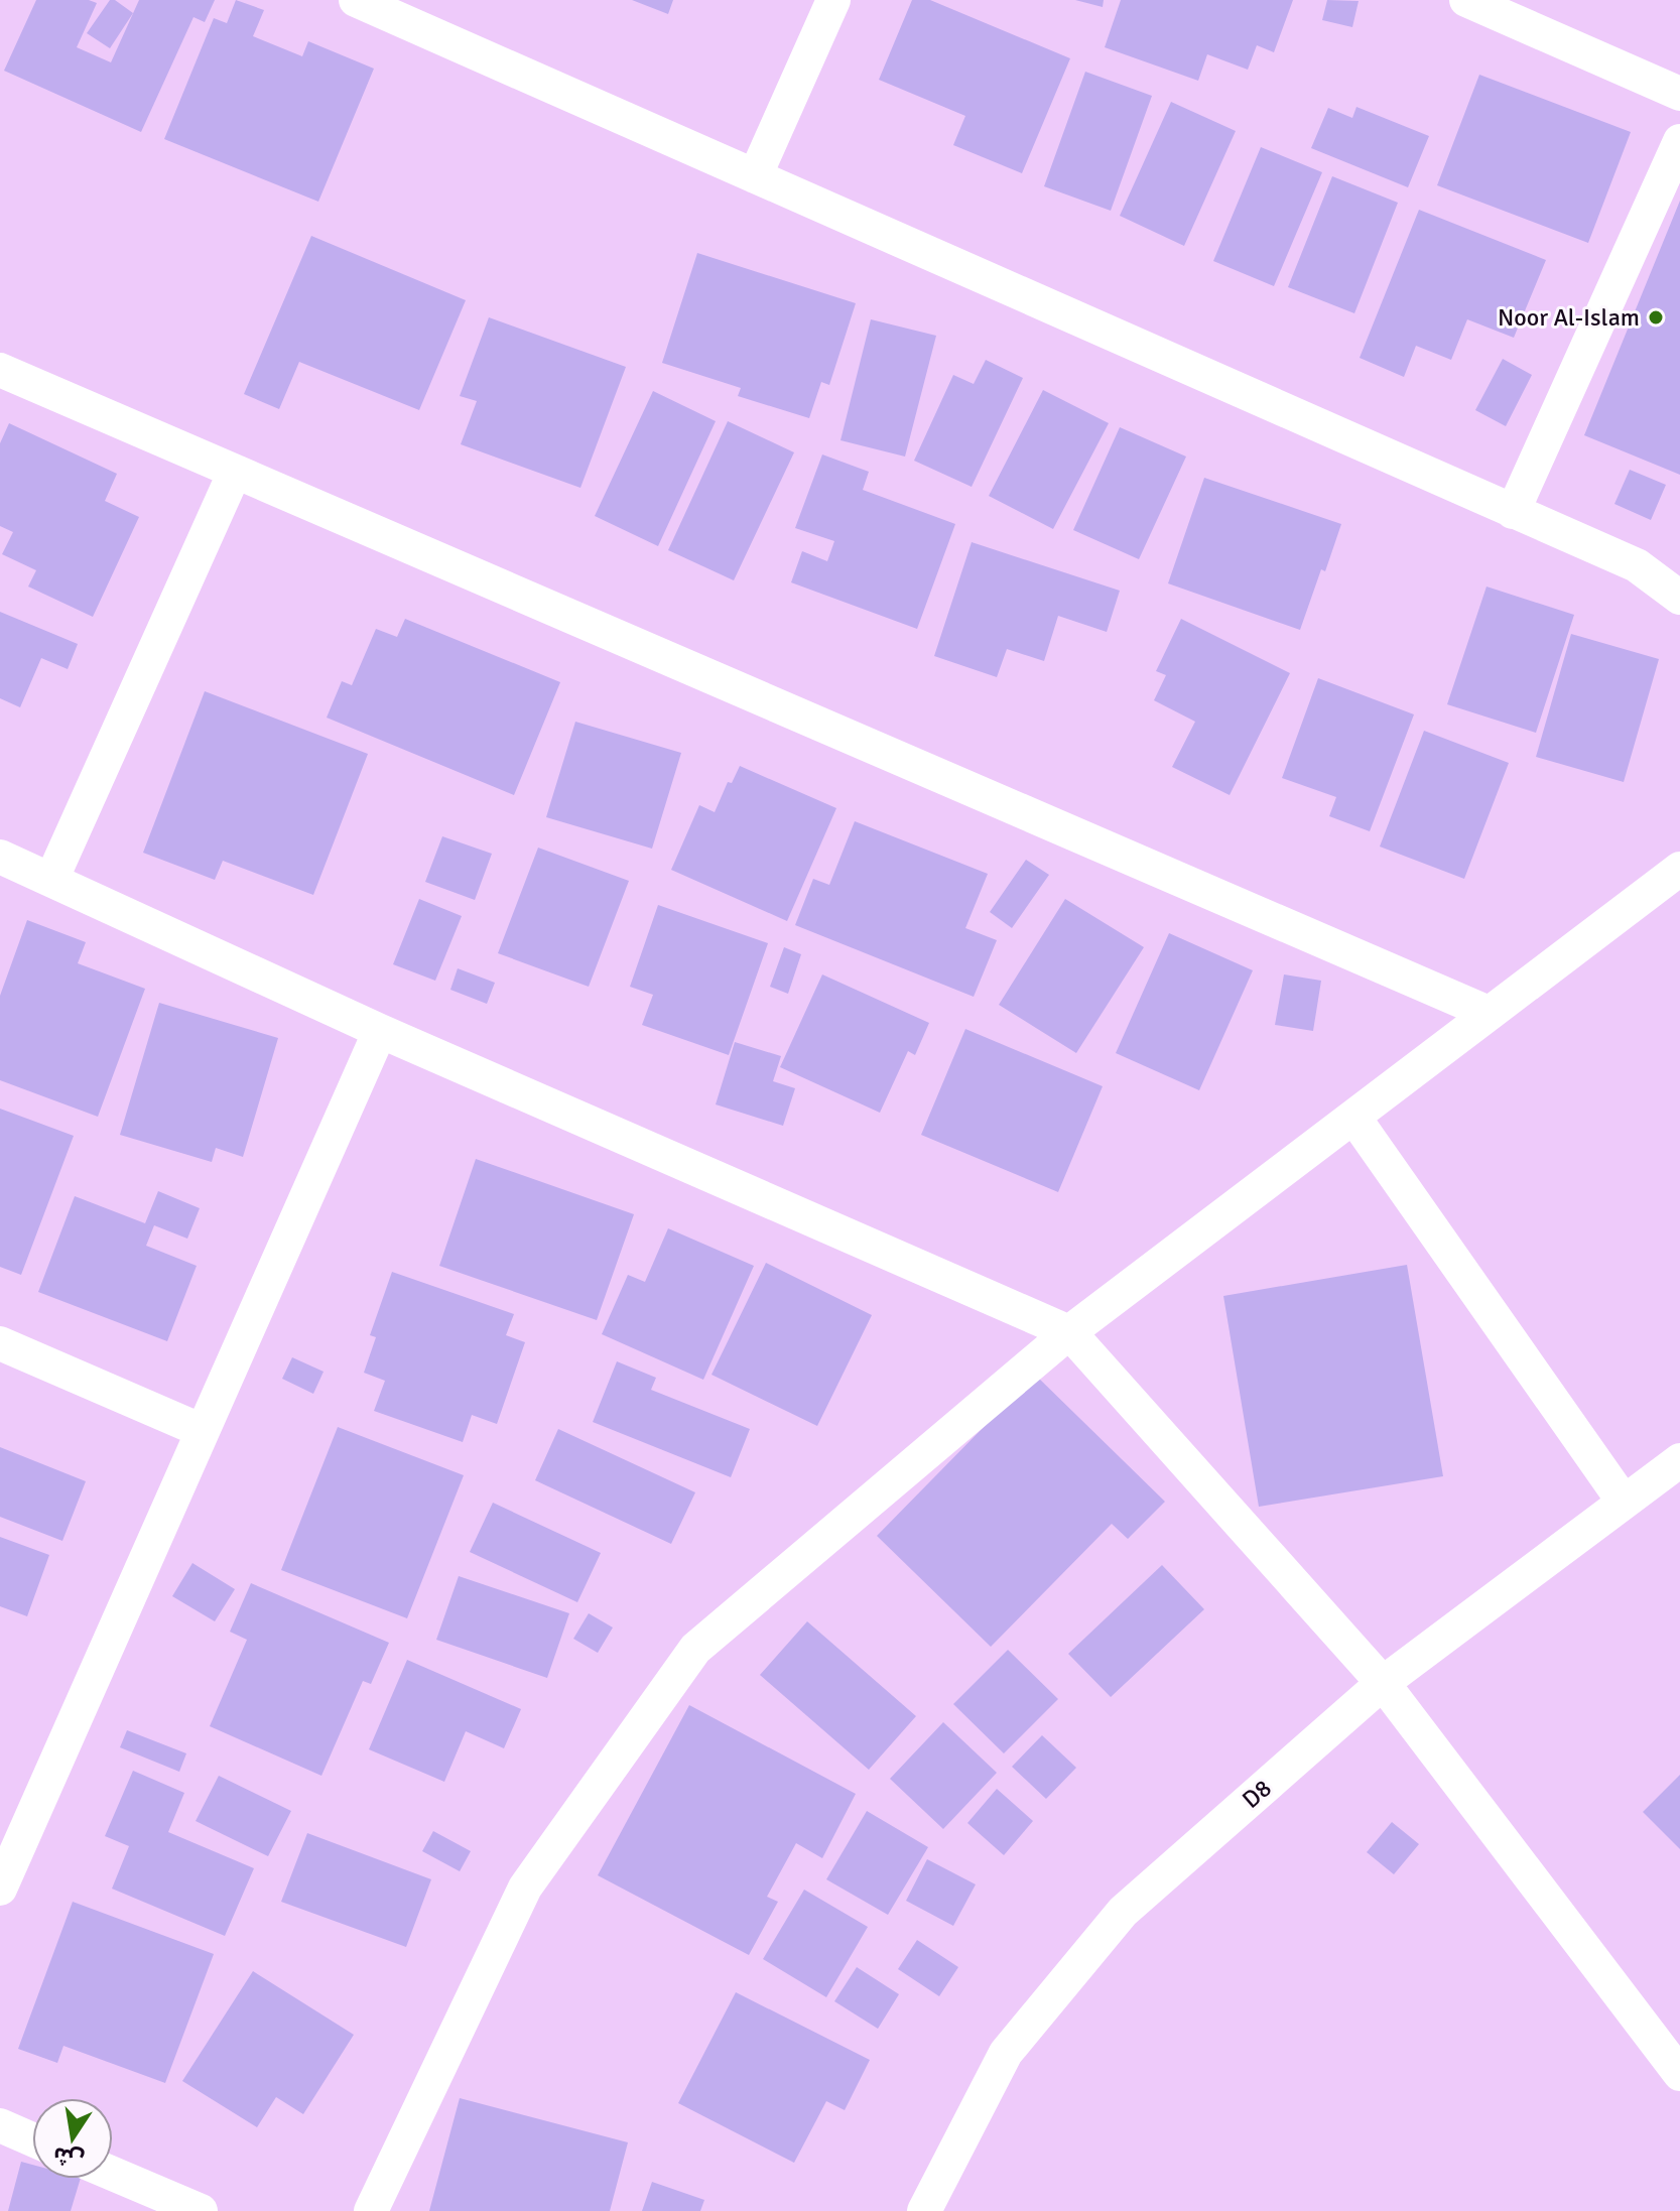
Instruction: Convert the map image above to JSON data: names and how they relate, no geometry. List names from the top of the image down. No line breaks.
{"streets":{"street":["D8"]},"places":["Noor Al-Islam"],"north":"bottom"}
